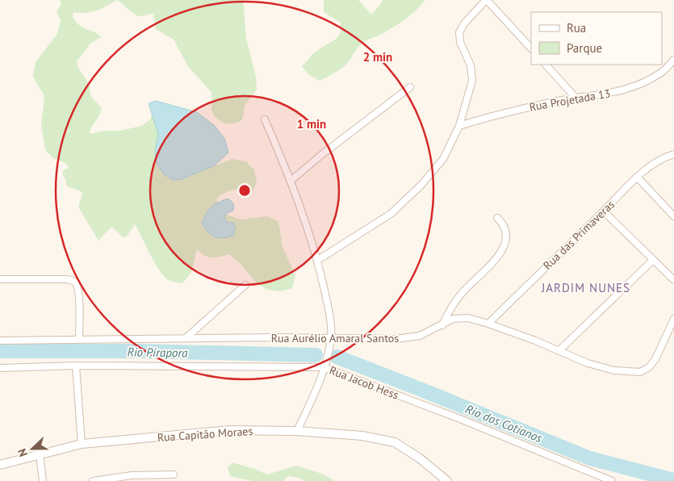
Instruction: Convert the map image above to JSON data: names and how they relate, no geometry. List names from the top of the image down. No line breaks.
{"streets":{"street":["Rua Projetada 13","Rua das Primaveras","Rua Aurélio Amaral Santos","Rua Jacob Hess","Rua Capitão Moraes"]},"crossings":[["Rua das Primaveras","Rua Aurélio Amaral Santos"]],"districts":["JARDIM NUNES"],"water":["Rio Pirapora","Rio dos Cotianos"],"legend":["Rua","Parque"],"north":"left","rings":["2 min","1 min"]}
